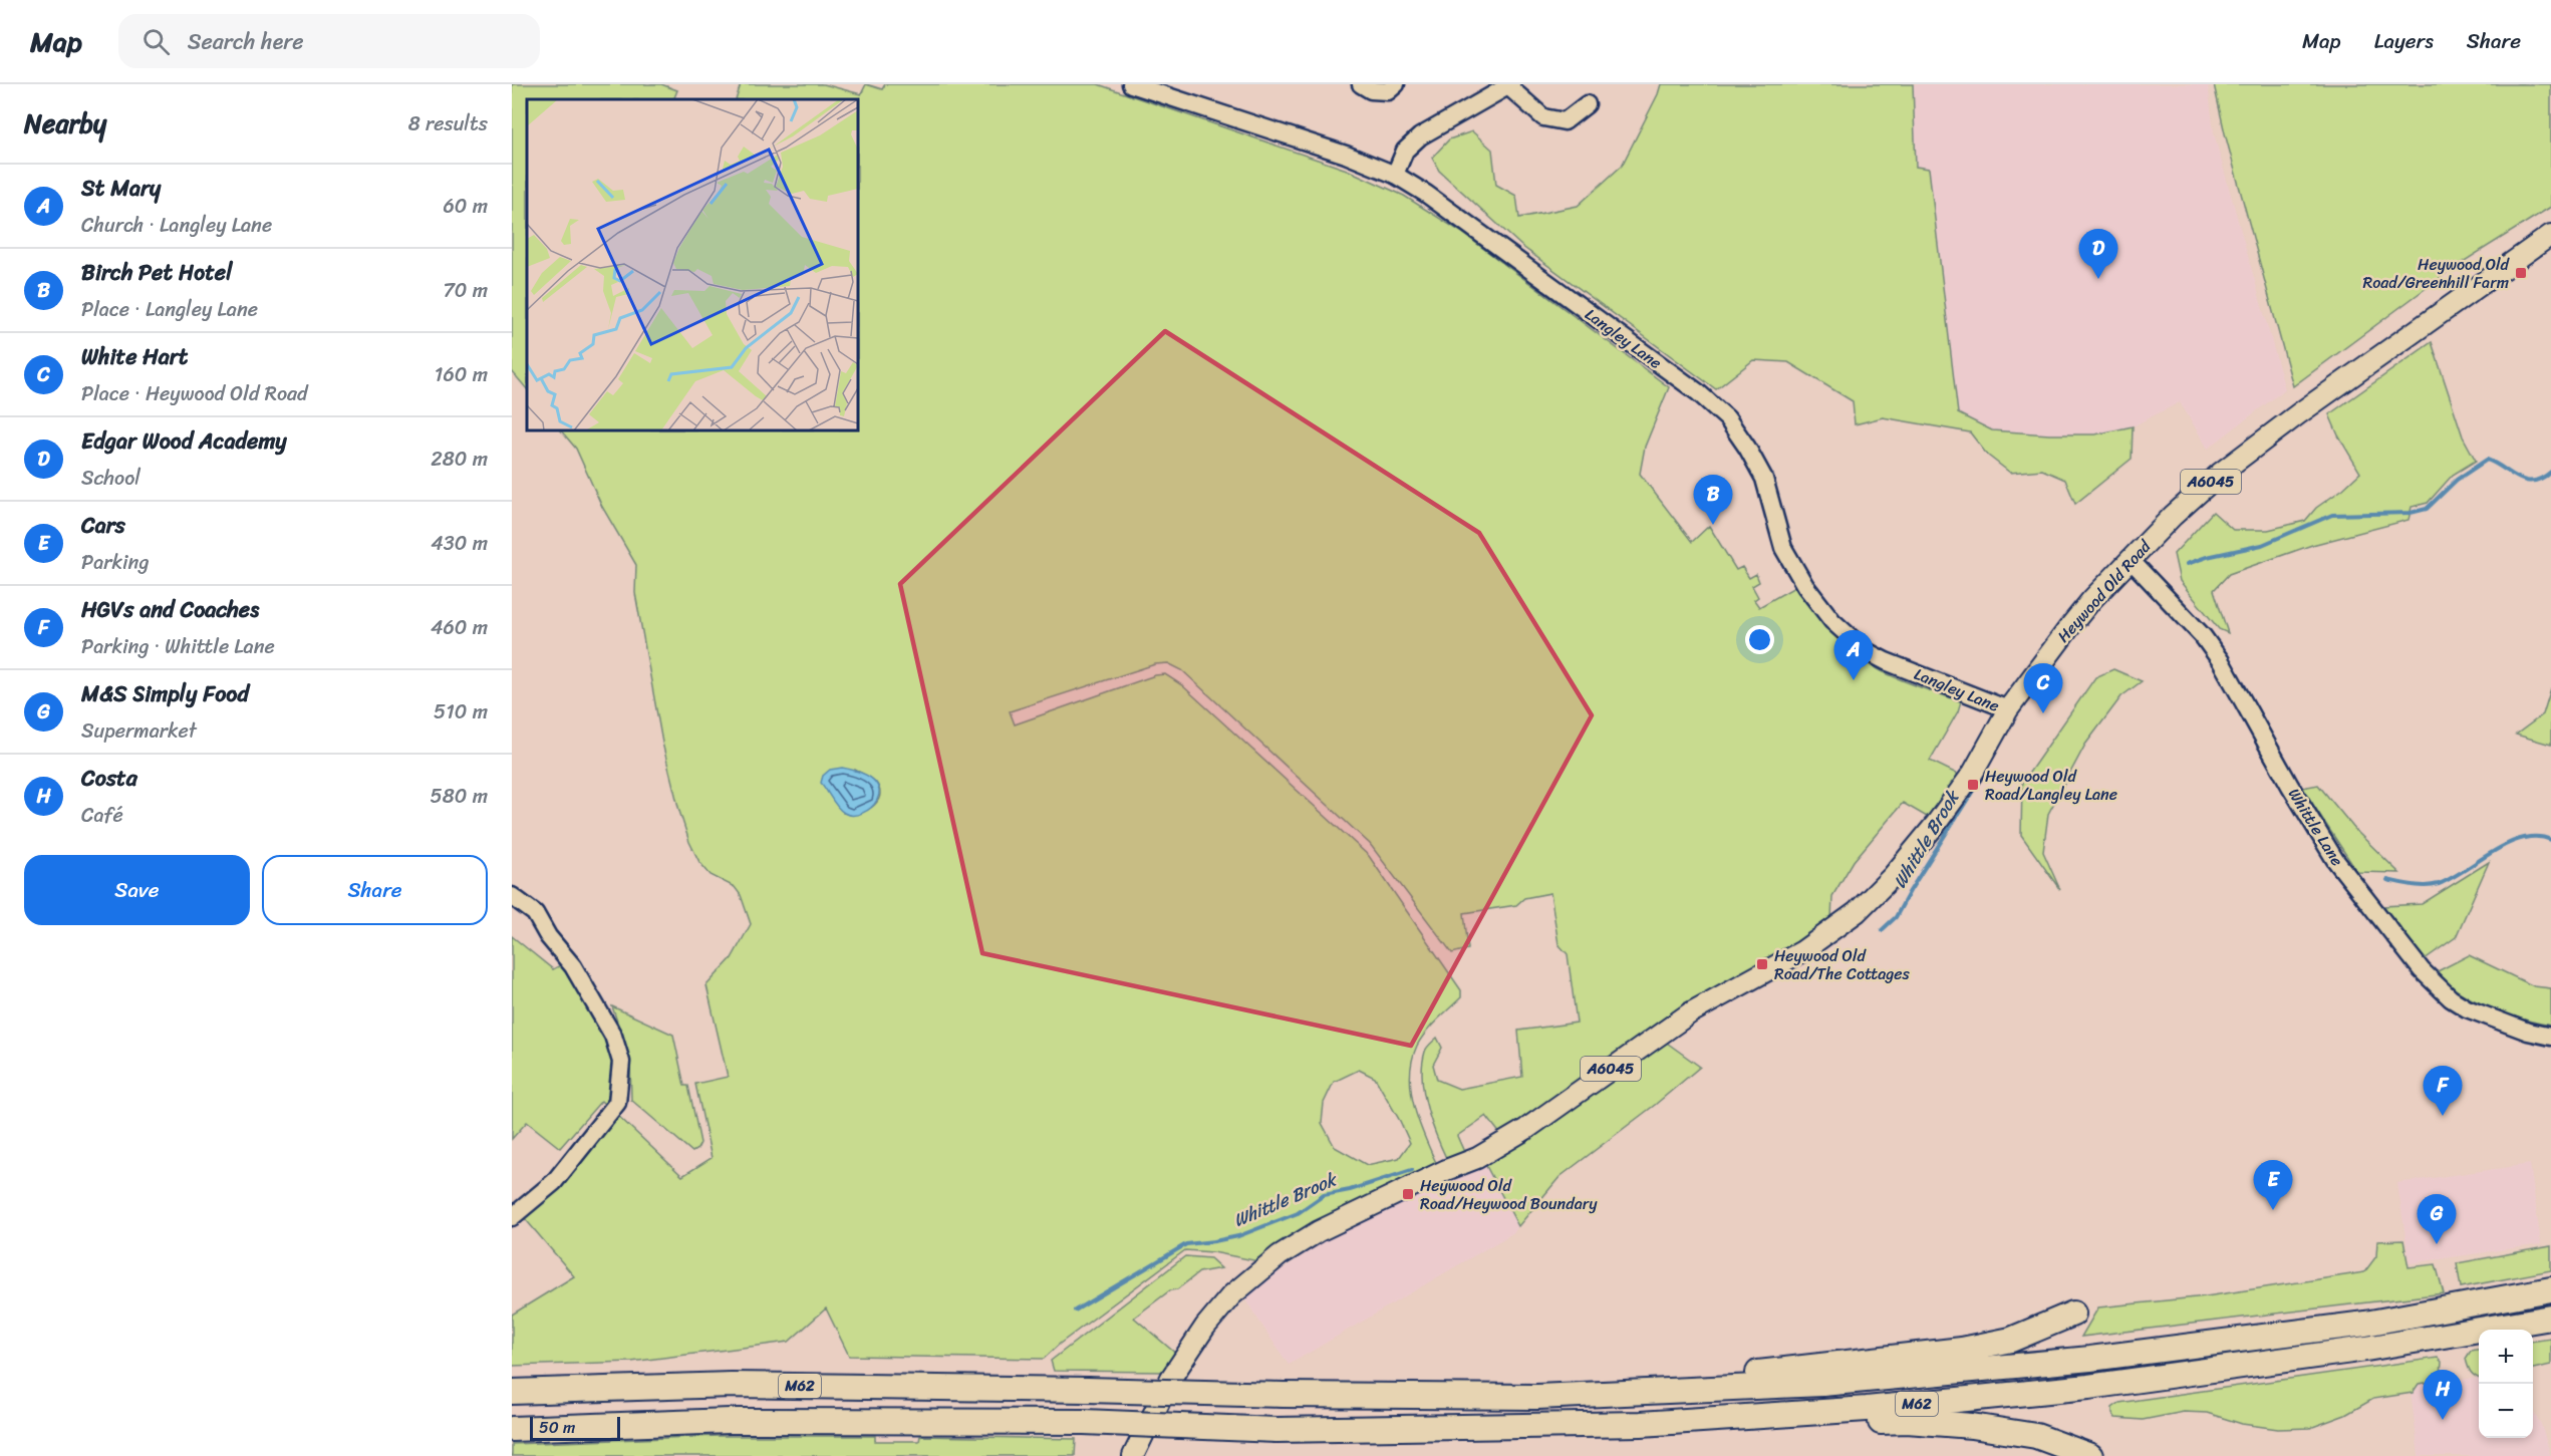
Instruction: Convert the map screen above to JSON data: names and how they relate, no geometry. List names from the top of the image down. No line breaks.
{"streets":{"highway":["M62"],"main road":["A6045","Heywood Old Road"],"street":["Langley Lane","Whittle Lane"]},"crossings":[["Langley Lane","Heywood Old Road"],["Heywood Old Road","Whittle Lane"]],"water":["Whittle Brook"],"places":{"transit":["Heywood Old Road/Greenhill Farm","Heywood Old Road/Langley Lane","Heywood Old Road/The Cottages","Heywood Old Road/Heywood Boundary"]},"scale_bar":"50 m","page":{"header":"Map","search":"Search here","nav":["Map","Layers","Share"],"heading":["Nearby","8 results"],"list":[{"mark":"A","name":"St Mary","note":"Church · Langley Lane","value":"60 m"},{"mark":"B","name":"Birch Pet Hotel","note":"Place · Langley Lane","value":"70 m"},{"mark":"C","name":"White Hart","note":"Place · Heywood Old Road","value":"160 m"},{"mark":"D","name":"Edgar Wood Academy","note":"School","value":"280 m"},{"mark":"E","name":"Cars","note":"Parking","value":"430 m"},{"mark":"F","name":"HGVs and Coaches","note":"Parking · Whittle Lane","value":"460 m"},{"mark":"G","name":"M&S Simply Food","note":"Supermarket","value":"510 m"},{"mark":"H","name":"Costa","note":"Café","value":"580 m"}],"pins":["D","B","A","C","F","E","G","H"],"buttons":["Save","Share"],"map_buttons":["+","−"],"scale":"50 m"}}
